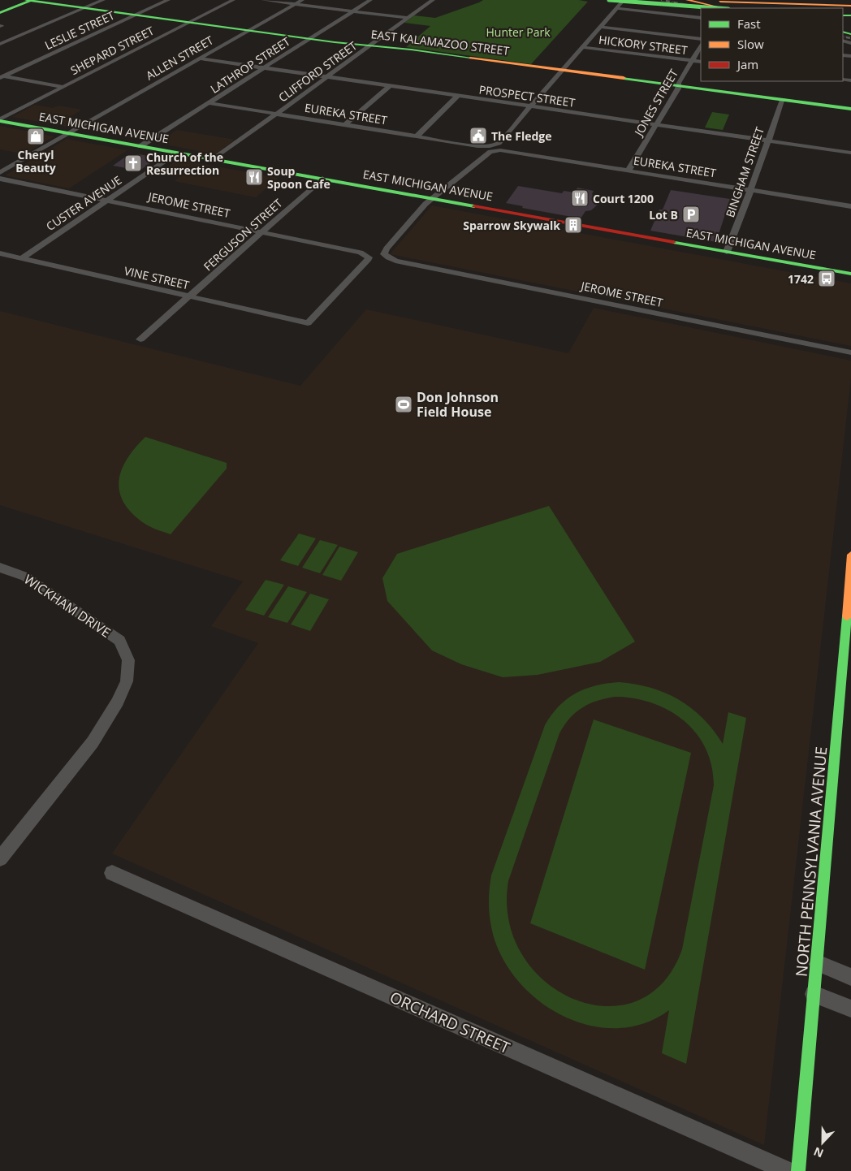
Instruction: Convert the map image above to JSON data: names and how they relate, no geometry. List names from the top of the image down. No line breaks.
{"streets":{"main road":["EAST KALAMAZOO STREET","EAST MICHIGAN AVENUE","NORTH PENNSYLVANIA AVENUE"],"street":["LESLIE STREET","HICKORY STREET","SHEPARD STREET","ALLEN STREET","LATHROP STREET","CLIFFORD STREET","PROSPECT STREET","JONES STREET","EUREKA STREET","BINGHAM STREET","CUSTER AVENUE","JEROME STREET","FERGUSON STREET","VINE STREET","WICKHAM DRIVE","ORCHARD STREET"]},"crossings":[["LESLIE STREET","EAST KALAMAZOO STREET"],["EAST KALAMAZOO STREET","SHEPARD STREET"],["EAST KALAMAZOO STREET","ALLEN STREET"],["EAST KALAMAZOO STREET","LATHROP STREET"],["EAST KALAMAZOO STREET","CLIFFORD STREET"],["EAST KALAMAZOO STREET","JONES STREET"],["EAST KALAMAZOO STREET","EUREKA STREET"],["EAST KALAMAZOO STREET","BINGHAM STREET"],["HICKORY STREET","JONES STREET"],["HICKORY STREET","EUREKA STREET"],["SHEPARD STREET","EAST MICHIGAN AVENUE"],["ALLEN STREET","PROSPECT STREET"],["ALLEN STREET","EAST MICHIGAN AVENUE"],["LATHROP STREET","PROSPECT STREET"],["LATHROP STREET","EUREKA STREET"],["LATHROP STREET","EAST MICHIGAN AVENUE"],["CLIFFORD STREET","PROSPECT STREET"],["CLIFFORD STREET","EUREKA STREET"],["CLIFFORD STREET","EAST MICHIGAN AVENUE"],["PROSPECT STREET","JONES STREET"],["PROSPECT STREET","EUREKA STREET"],["PROSPECT STREET","BINGHAM STREET"],["JONES STREET","EUREKA STREET"],["EUREKA STREET","EAST MICHIGAN AVENUE"],["EUREKA STREET","BINGHAM STREET"],["EUREKA STREET","JEROME STREET"],["EAST MICHIGAN AVENUE","BINGHAM STREET"],["EAST MICHIGAN AVENUE","CUSTER AVENUE"],["EAST MICHIGAN AVENUE","JEROME STREET"],["EAST MICHIGAN AVENUE","FERGUSON STREET"],["CUSTER AVENUE","JEROME STREET"],["CUSTER AVENUE","VINE STREET"],["JEROME STREET","FERGUSON STREET"],["JEROME STREET","VINE STREET"],["FERGUSON STREET","VINE STREET"]],"parks":["Hunter Park"],"places":{"public building":["The Fledge"],"shop":["Cheryl Beauty"],"church":["Church of the Resurrection"],"restaurant":["Soup Spoon Cafe","Court 1200"],"parking":["Lot B"],"building":["Sparrow Skywalk"],"bus stop":["1742"],"sports":["Don Johnson Field House"]},"legend":["Fast","Slow","Jam"],"north":"bottom"}
